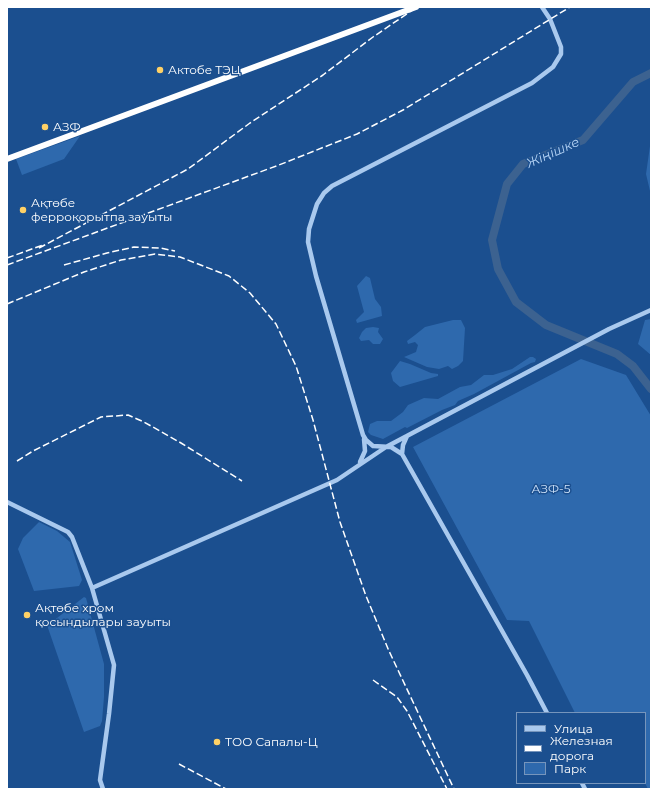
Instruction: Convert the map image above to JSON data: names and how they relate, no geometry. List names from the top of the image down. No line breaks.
{"water":["Жіңішке"],"parks":["АЗФ-5"],"places":["Актобе ТЭЦ","АЗФ","Ақтөбе ферроқорытпа зауыты","Ақтөбе хром қосындылары зауыты","ТОО Сапалы-Ц"],"legend":["Улица","Железная дорога","Парк"]}
